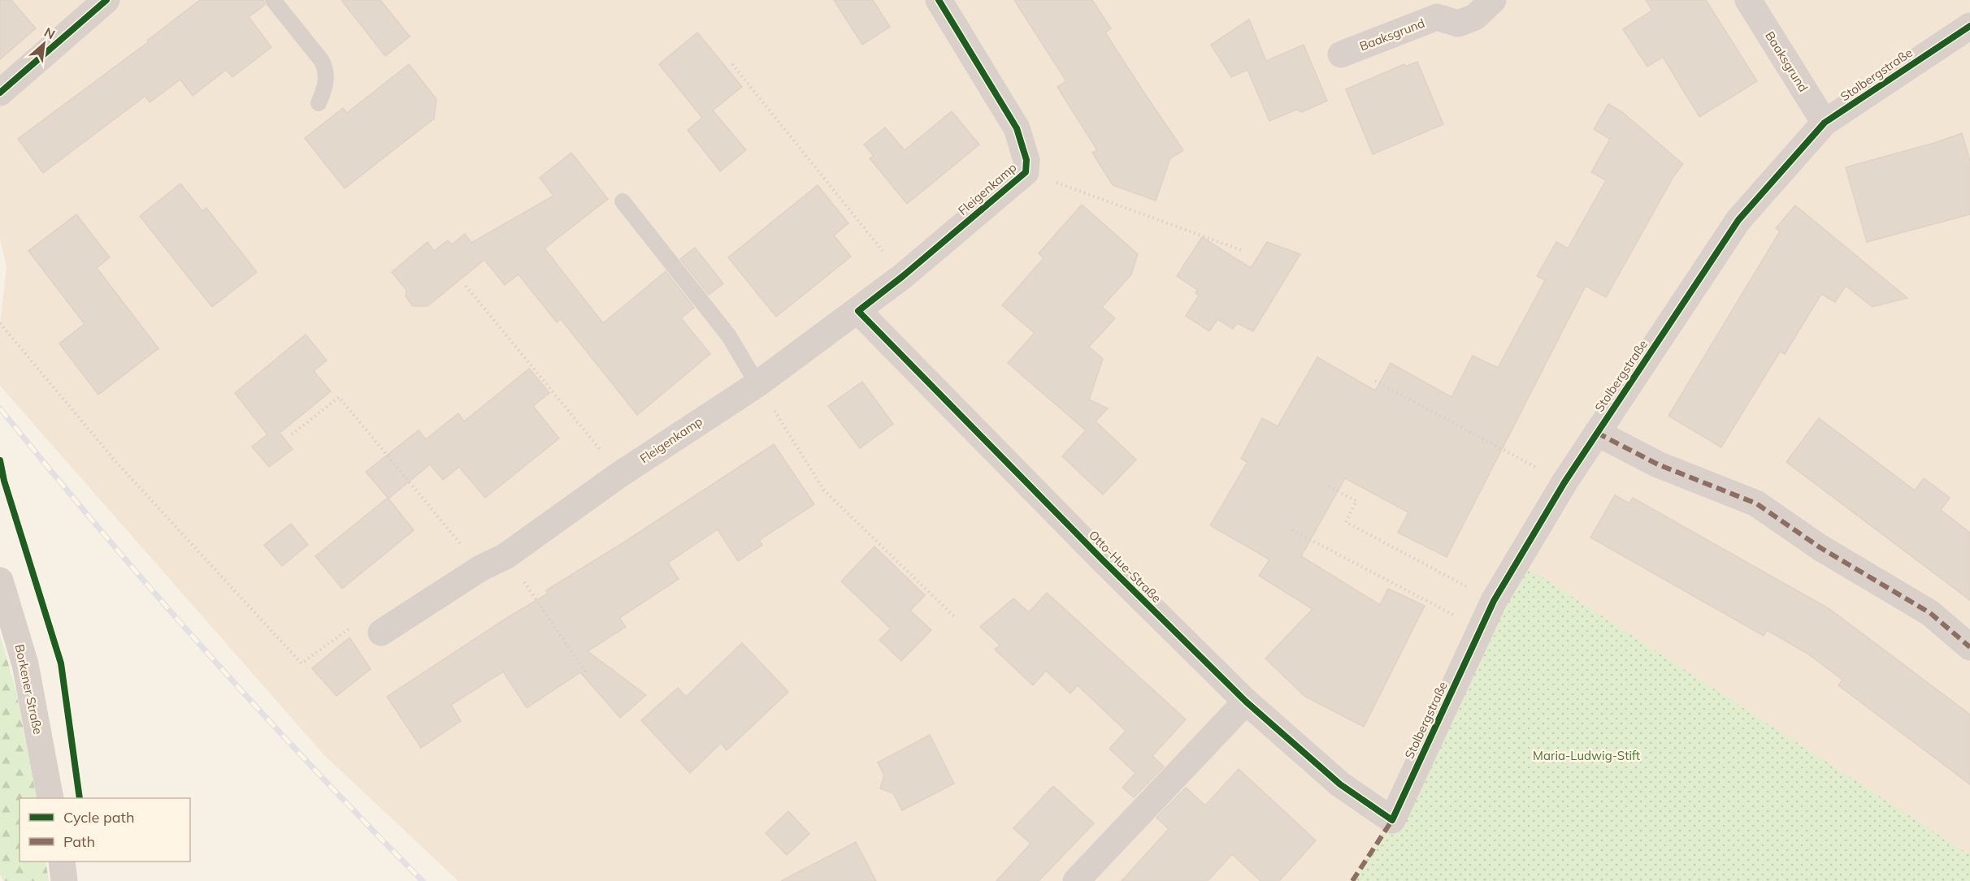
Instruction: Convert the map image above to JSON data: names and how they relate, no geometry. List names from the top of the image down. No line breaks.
{"streets":{"street":["Baaksgrund","Stolbergstraße","Fleigenkamp","Otto-Hue-Straße","Borkener Straße"]},"crossings":[["Baaksgrund","Stolbergstraße"],["Stolbergstraße","Otto-Hue-Straße"],["Fleigenkamp","Otto-Hue-Straße"]],"parks":["Maria-Ludwig-Stift"],"legend":["Cycle path","Path"],"north":"top right"}
